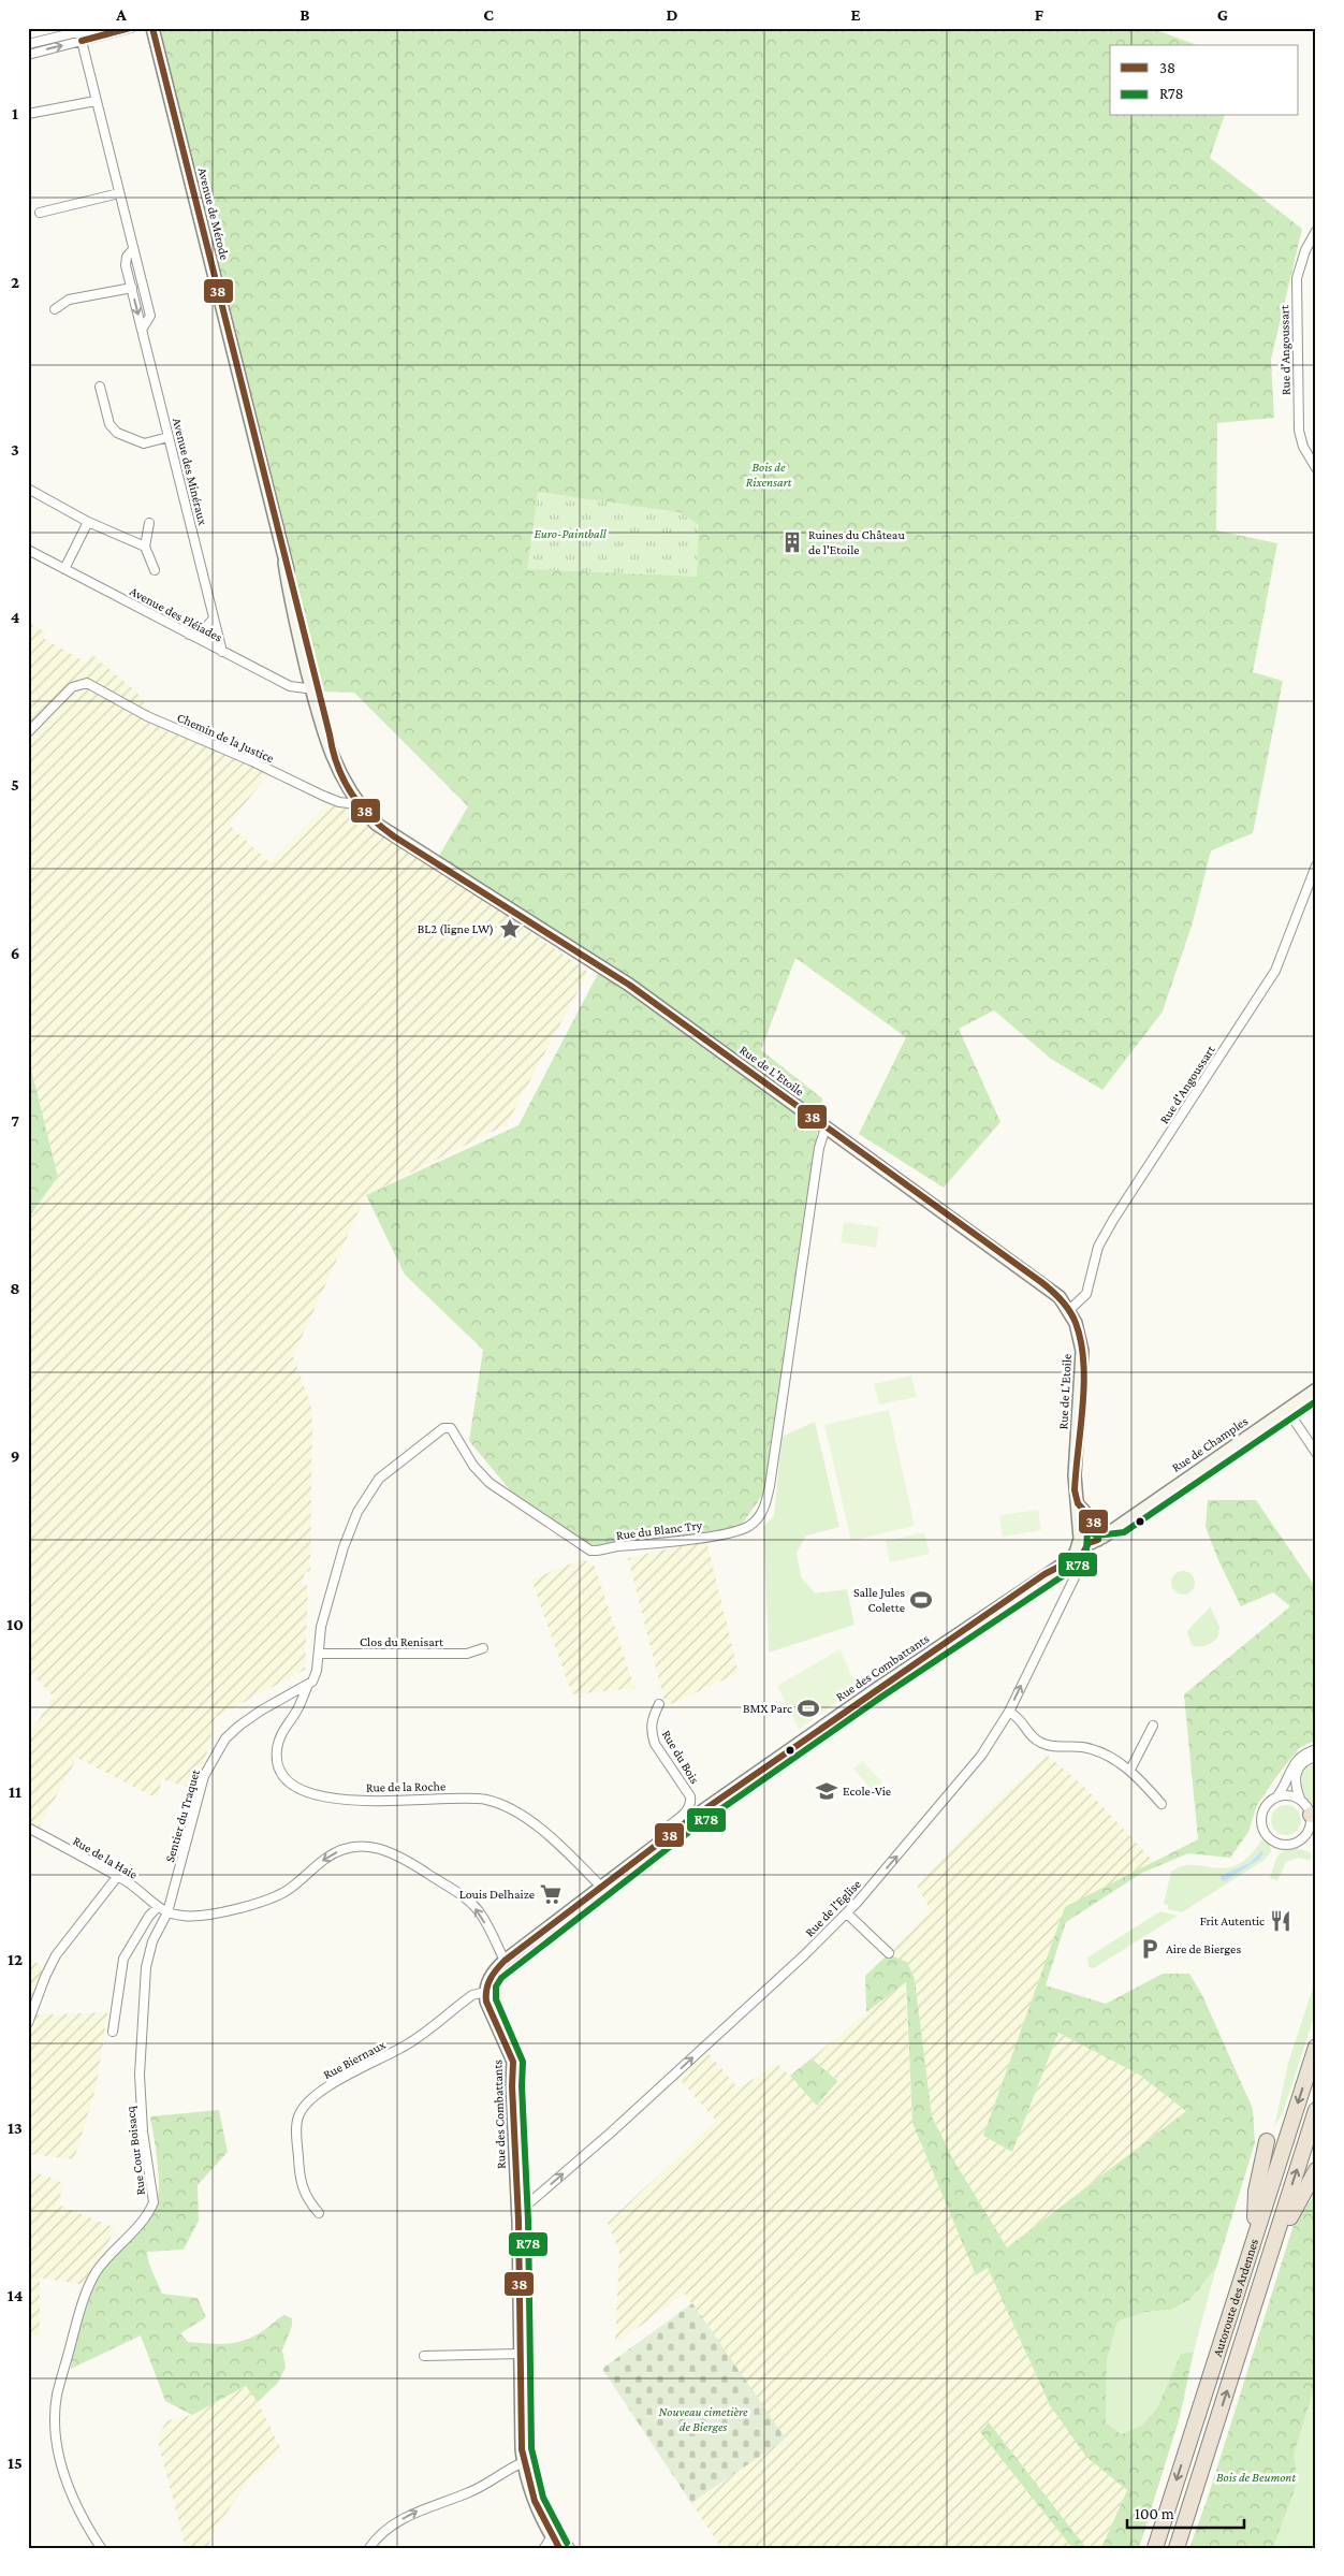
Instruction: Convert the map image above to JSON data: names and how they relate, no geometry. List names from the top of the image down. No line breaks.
{"streets":{"highway":["Autoroute des Ardennes"],"street":["Avenue de Mérode","Rue d'Angoussart","Avenue des Minéraux","Avenue des Pléiades","Chemin de la Justice","Rue de L'Etoile","Rue de Champles","Rue du Blanc Try","Clos du Renisart","Rue des Combattants","Rue du Bois","Rue de la Roche","Sentier du Traquet","Rue de la Haie","Rue de l'Eglise","Rue Biernaux","Rue Cour Boisacq"]},"crossings":[["Avenue de Mérode","Avenue des Pléiades"],["Avenue de Mérode","Rue de L'Etoile"],["Rue d'Angoussart","Rue de L'Etoile"],["Avenue des Minéraux","Avenue des Pléiades"],["Avenue des Pléiades","Rue de L'Etoile"],["Chemin de la Justice","Rue de L'Etoile"],["Rue de L'Etoile","Rue de Champles"],["Rue de L'Etoile","Rue du Blanc Try"],["Rue du Blanc Try","Clos du Renisart"],["Rue des Combattants","Rue du Bois"],["Rue des Combattants","Rue de la Roche"],["Rue des Combattants","Rue de l'Eglise"],["Rue des Combattants","Rue Biernaux"],["Rue de la Roche","Sentier du Traquet"],["Sentier du Traquet","Rue de la Haie"],["Sentier du Traquet","Rue Cour Boisacq"],["Rue de la Haie","Rue Cour Boisacq"]],"one_way":["Rue de l'Eglise"],"parks":["Bois de Rixensart","Euro-Paintball","Nouveau cimetière de Bierges","Bois de Beumont"],"places":{"building":["Ruines du Château de l'Etoile"],"place":["BL2 (ligne LW)"],"sports":["Salle Jules Colette","BMX Parc"],"school or university":["Ecole-Vie"],"supermarket":["Louis Delhaize"],"restaurant":["Frit Autentic"],"parking":["Aire de Bierges"]},"lines":["transit line 38","transit line R78"],"legend":["38","R78"],"scale_bar":"100 m","grid":{"columns":["A","B","C","D","E","F","G"],"rows":["1","2","3","4","5","6","7","8","9","10","11","12","13","14","15"]}}
